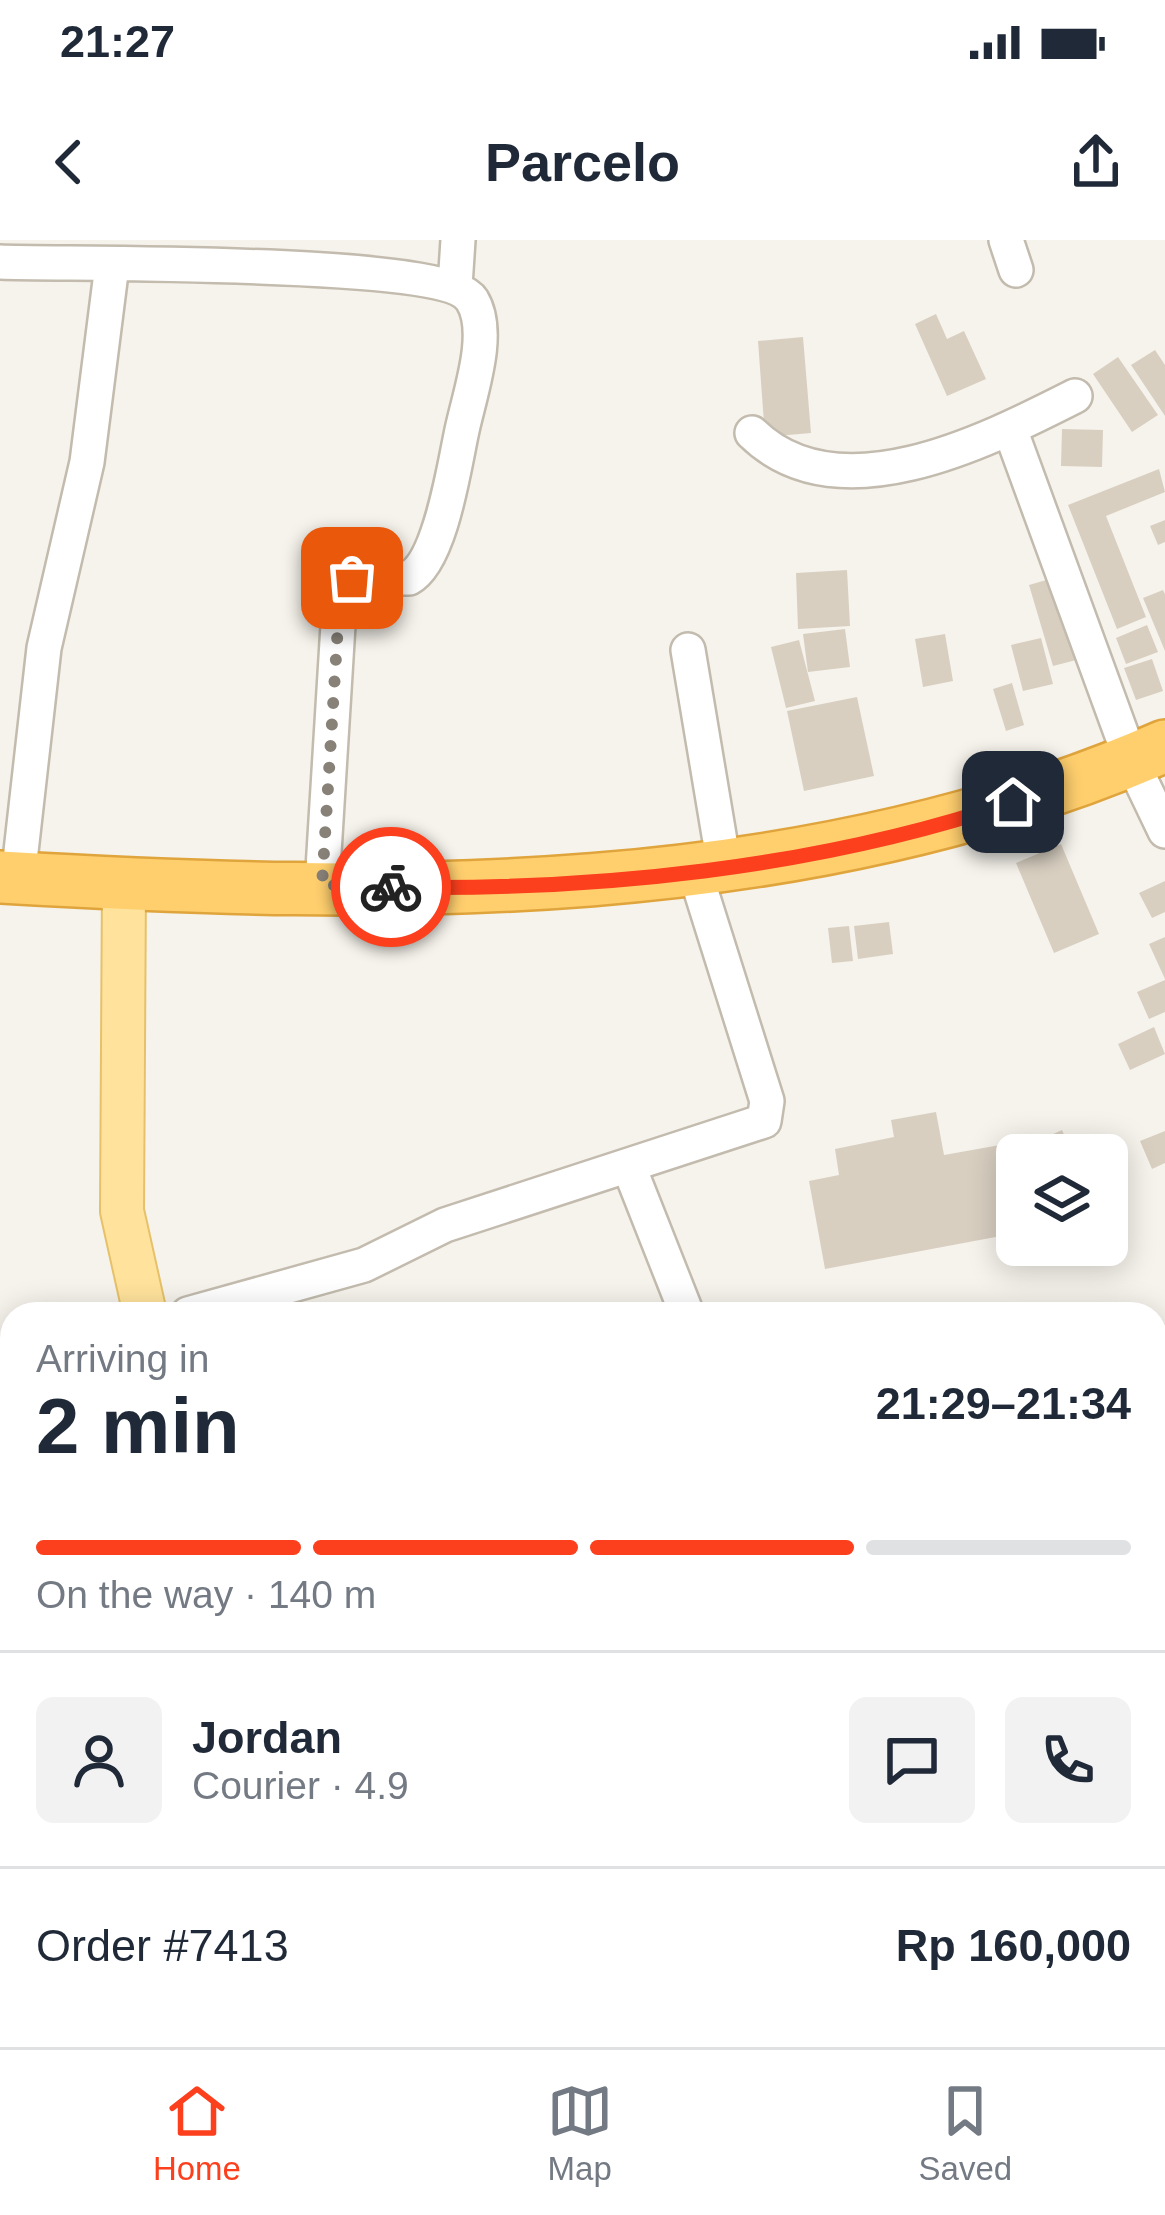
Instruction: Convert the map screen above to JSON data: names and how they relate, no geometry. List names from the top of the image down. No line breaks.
{"page":{"status":"21:27","header":"Parcelo","heading":["2 min","Arriving in","21:29–21:34"],"panel":["Jordan","Courier · 4.9","Order #7413","Rp 160,000"],"bar":"On the way · 140 m","tabs":["Home","Map","Saved"]}}
